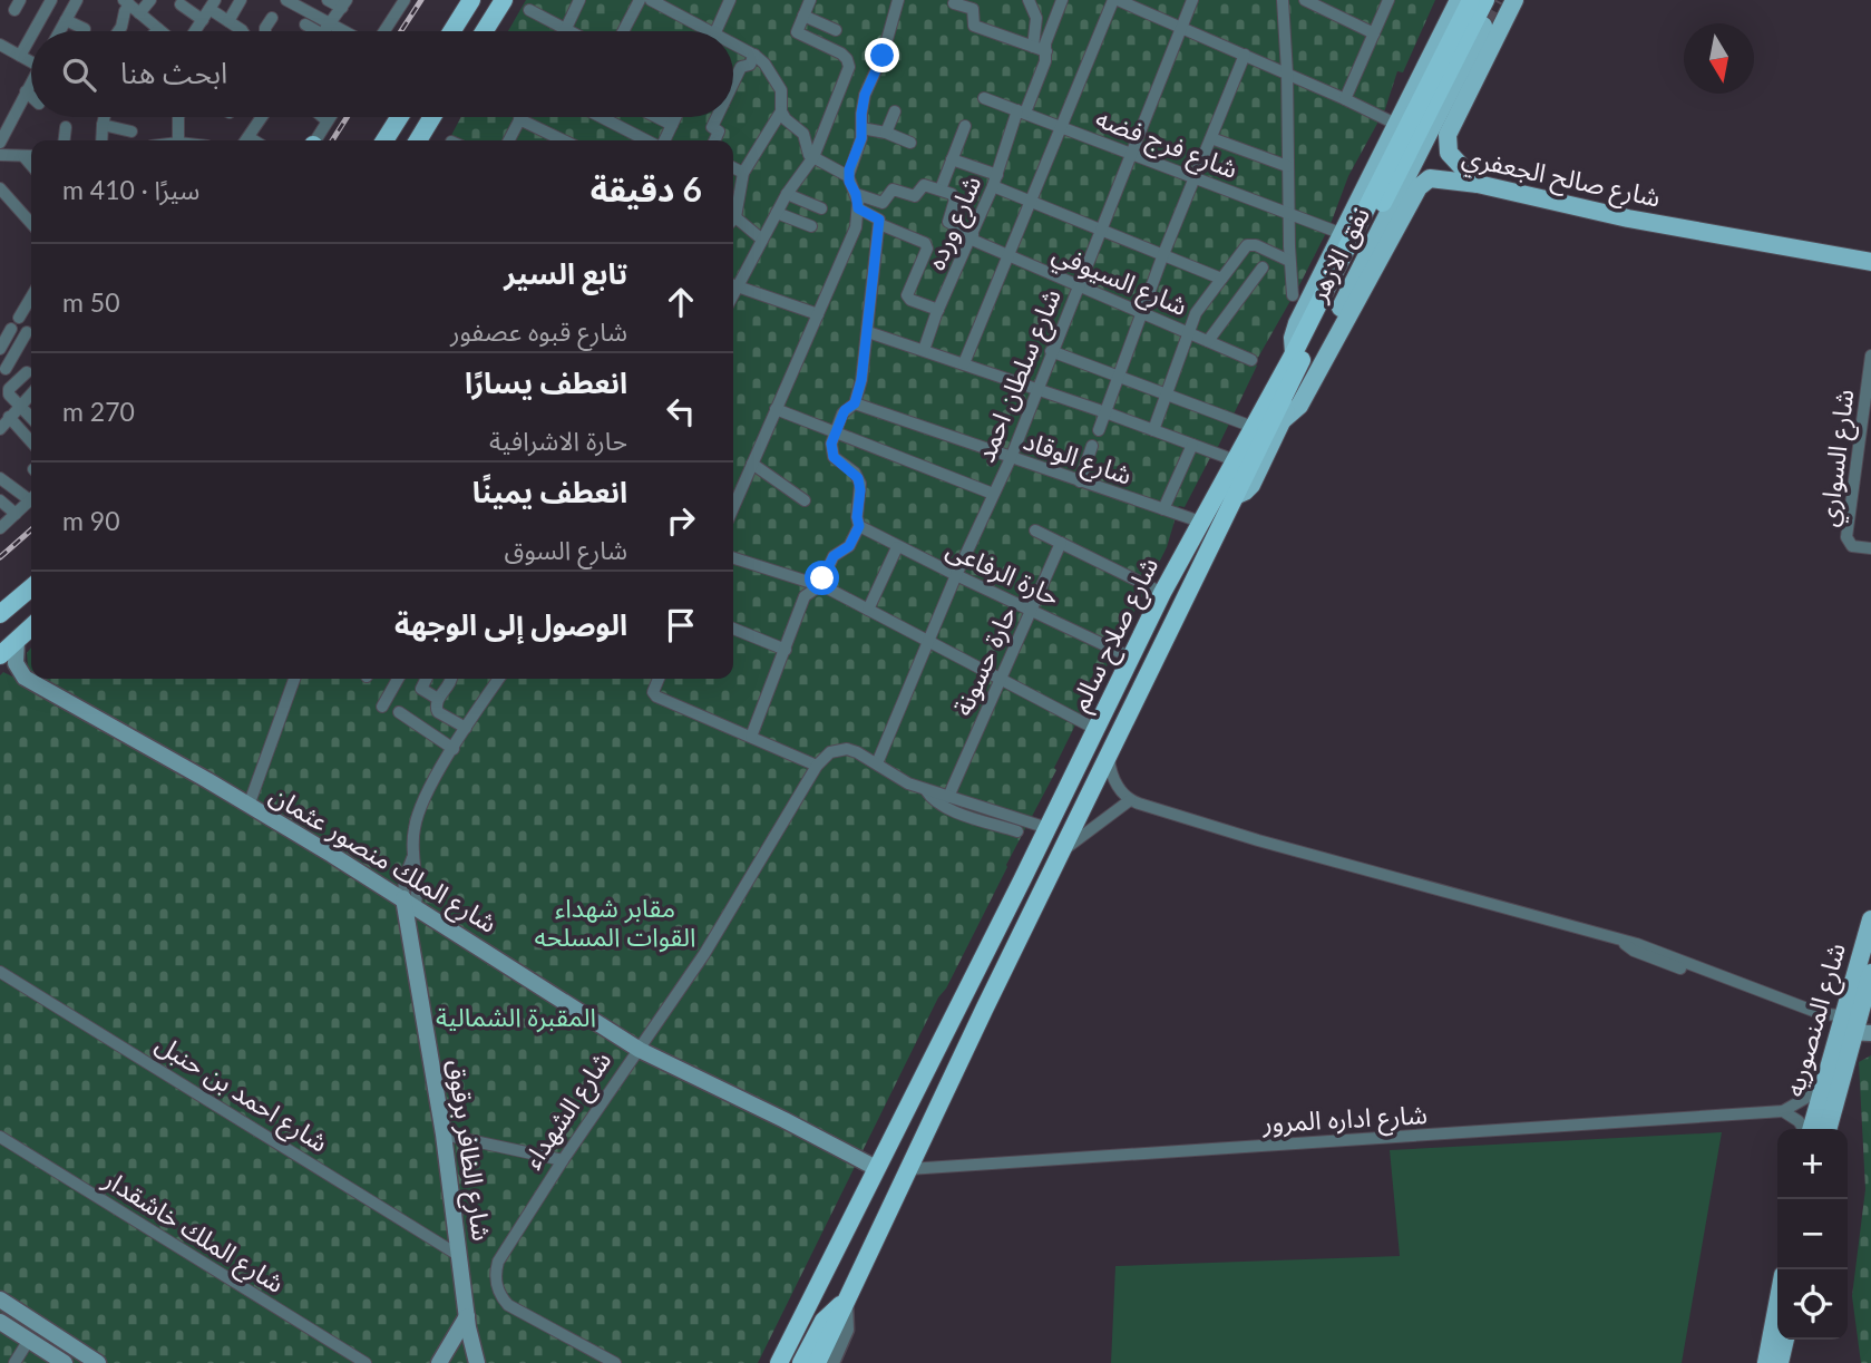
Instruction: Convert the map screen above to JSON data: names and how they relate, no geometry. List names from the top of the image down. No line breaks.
{"streets":{"highway":["شارع صلاح سالم"],"main road":["شارع صالح الجعفري","نفق الازهر","شارع الملك منصور عثمان","شارع المنصوريه","شارع الظافر برقوق"],"street":["شارع فرج فضه","شارع ورده","شارع السيوفي","شارع سلطان احمد","شارع الوقاد","شارع السواري","حارة الرفاعى","حارة حسونة","شارع احمد بن حنبل","شارع الشهداء","شارع اداره المرور","شارع الملك خاشقدار"]},"crossings":[["شارع فرج فضه","شارع ورده"],["شارع فرج فضه","شارع سلطان احمد"],["شارع صالح الجعفري","نفق الازهر"],["شارع ورده","شارع السيوفي"],["نفق الازهر","شارع صلاح سالم"],["شارع السيوفي","شارع سلطان احمد"],["شارع سلطان احمد","شارع الوقاد"],["شارع سلطان احمد","حارة الرفاعى"],["شارع الوقاد","شارع صلاح سالم"],["حارة الرفاعى","شارع صلاح سالم"],["حارة الرفاعى","حارة حسونة"],["شارع صلاح سالم","شارع الملك منصور عثمان"],["شارع صلاح سالم","شارع اداره المرور"],["شارع الملك منصور عثمان","شارع الشهداء"],["شارع الملك منصور عثمان","شارع الظافر برقوق"],["شارع المنصوريه","شارع اداره المرور"],["شارع احمد بن حنبل","شارع الظافر برقوق"]],"parks":["مقابر شهداء القوات المسلحه","المقبرة الشمالية"],"north":"bottom","page":{"search":"ابحث هنا","heading":["6 دقيقة","سيرًا · 410 m"],"list":[["تابع السير","شارع قبوه عصفور","50 m"],["انعطف يسارًا","حارة الاشرافية","270 m"],["انعطف يمينًا","شارع السوق","90 m"],"الوصول إلى الوجهة"],"map_buttons":["+","−"]}}
